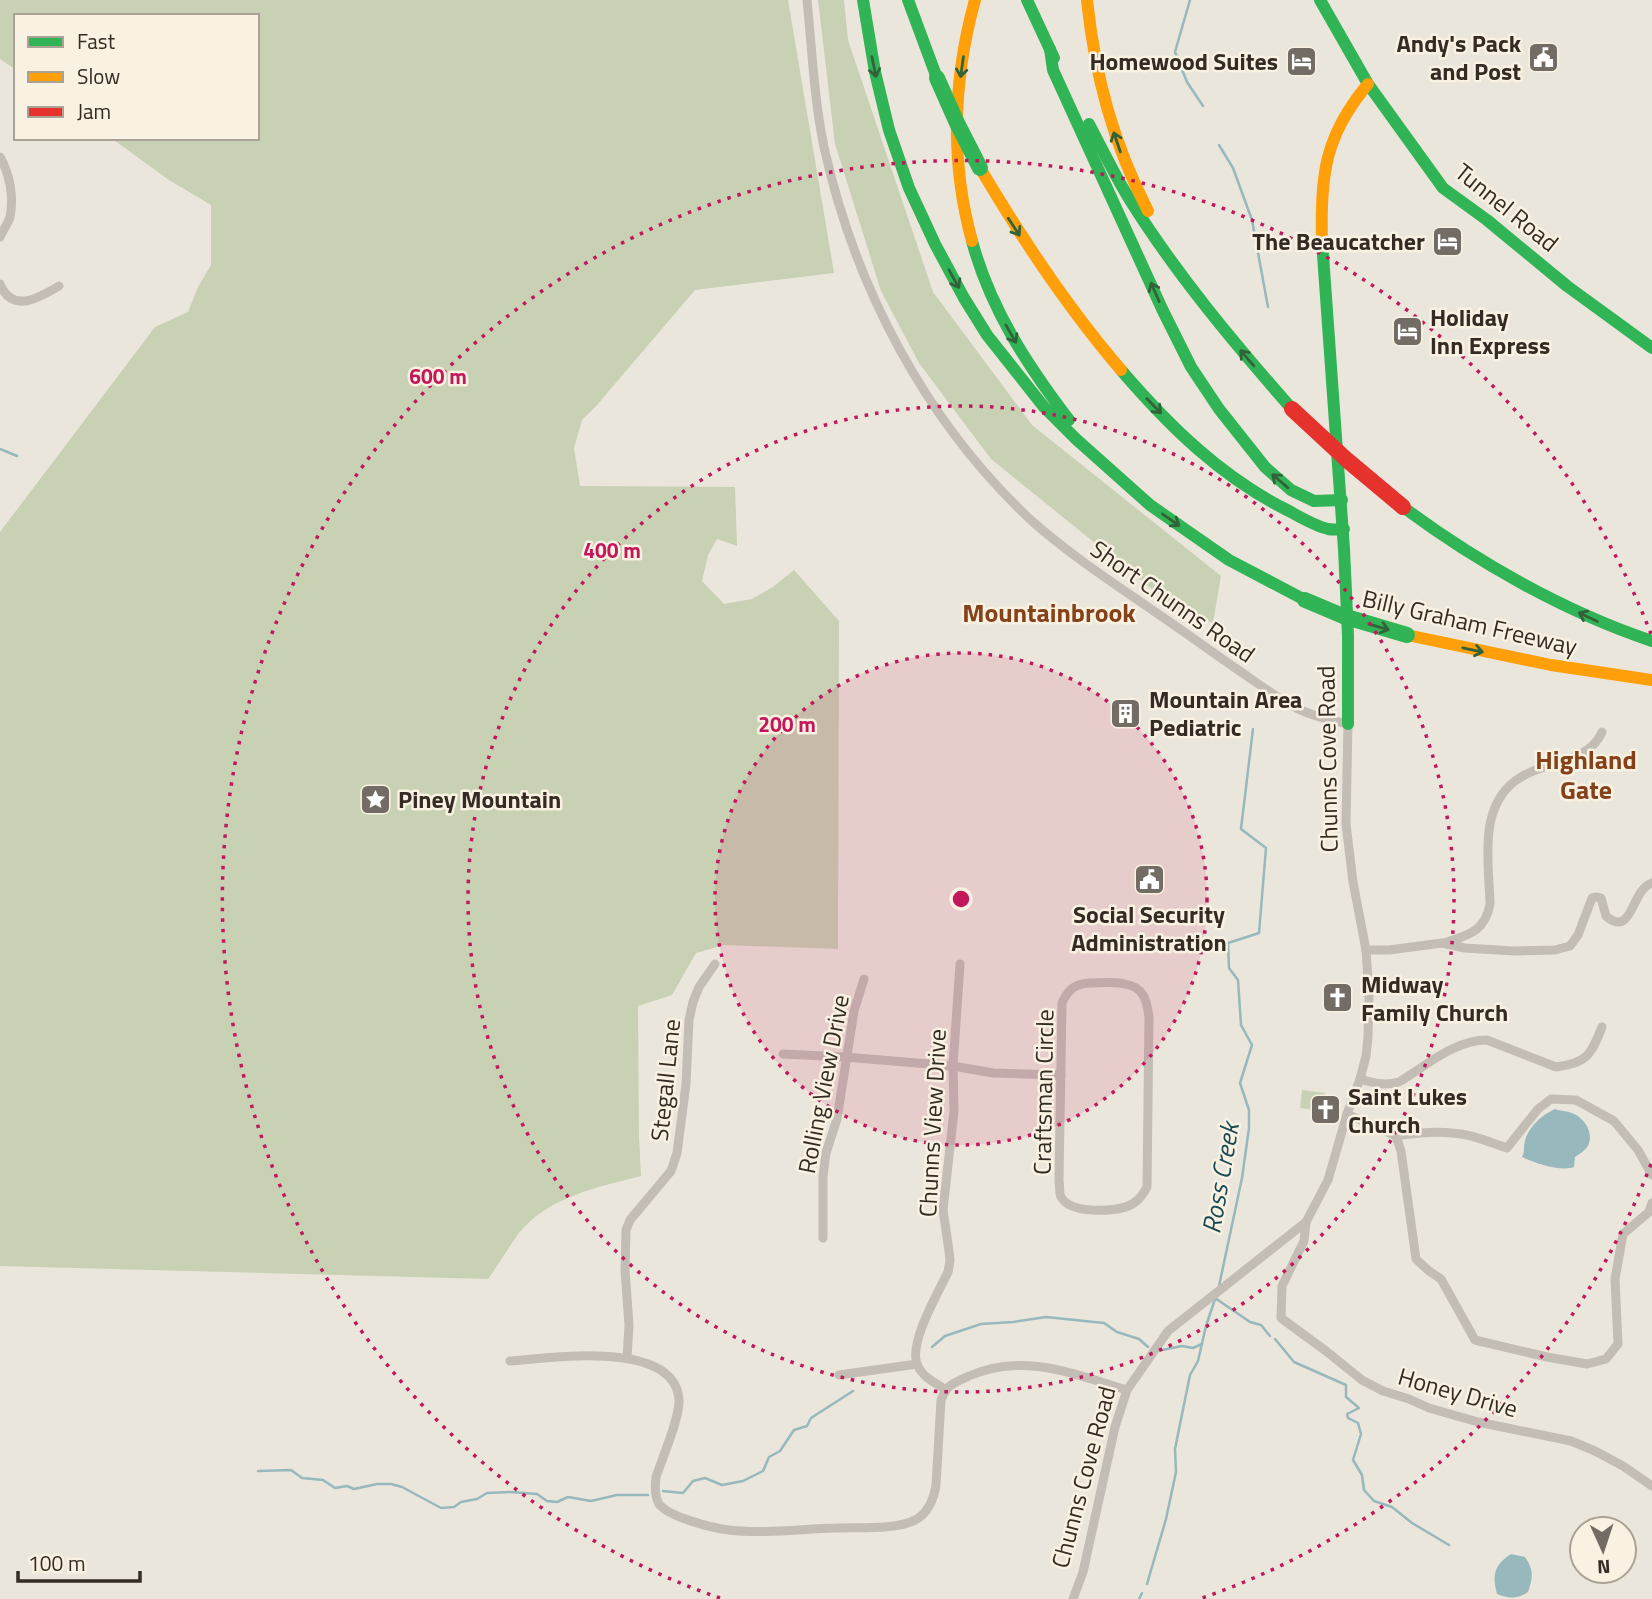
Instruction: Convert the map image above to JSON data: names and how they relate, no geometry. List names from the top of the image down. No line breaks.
{"streets":{"main road":["Tunnel Road","Billy Graham Freeway","Chunns Cove Road"],"street":["Short Chunns Road","Stegall Lane","Rolling View Drive","Craftsman Circle","Chunns View Drive","Honey Drive"]},"crossings":[["Tunnel Road","Chunns Cove Road"],["Short Chunns Road","Chunns Cove Road"],["Chunns Cove Road","Honey Drive"]],"districts":["Mountainbrook","Highland Gate"],"water":["Ross Creek"],"places":{"public building":["Andy's Pack and Post","Social Security Administration"],"hotel":["Homewood Suites","The Beaucatcher","Holiday Inn Express"],"building":["Mountain Area Pediatric"],"place":["Piney Mountain"],"church":["Midway Family Church","Saint Lukes Church"]},"legend":["Fast","Slow","Jam"],"scale_bar":"100 m","north":"bottom","rings":["600 m","400 m","200 m"]}
